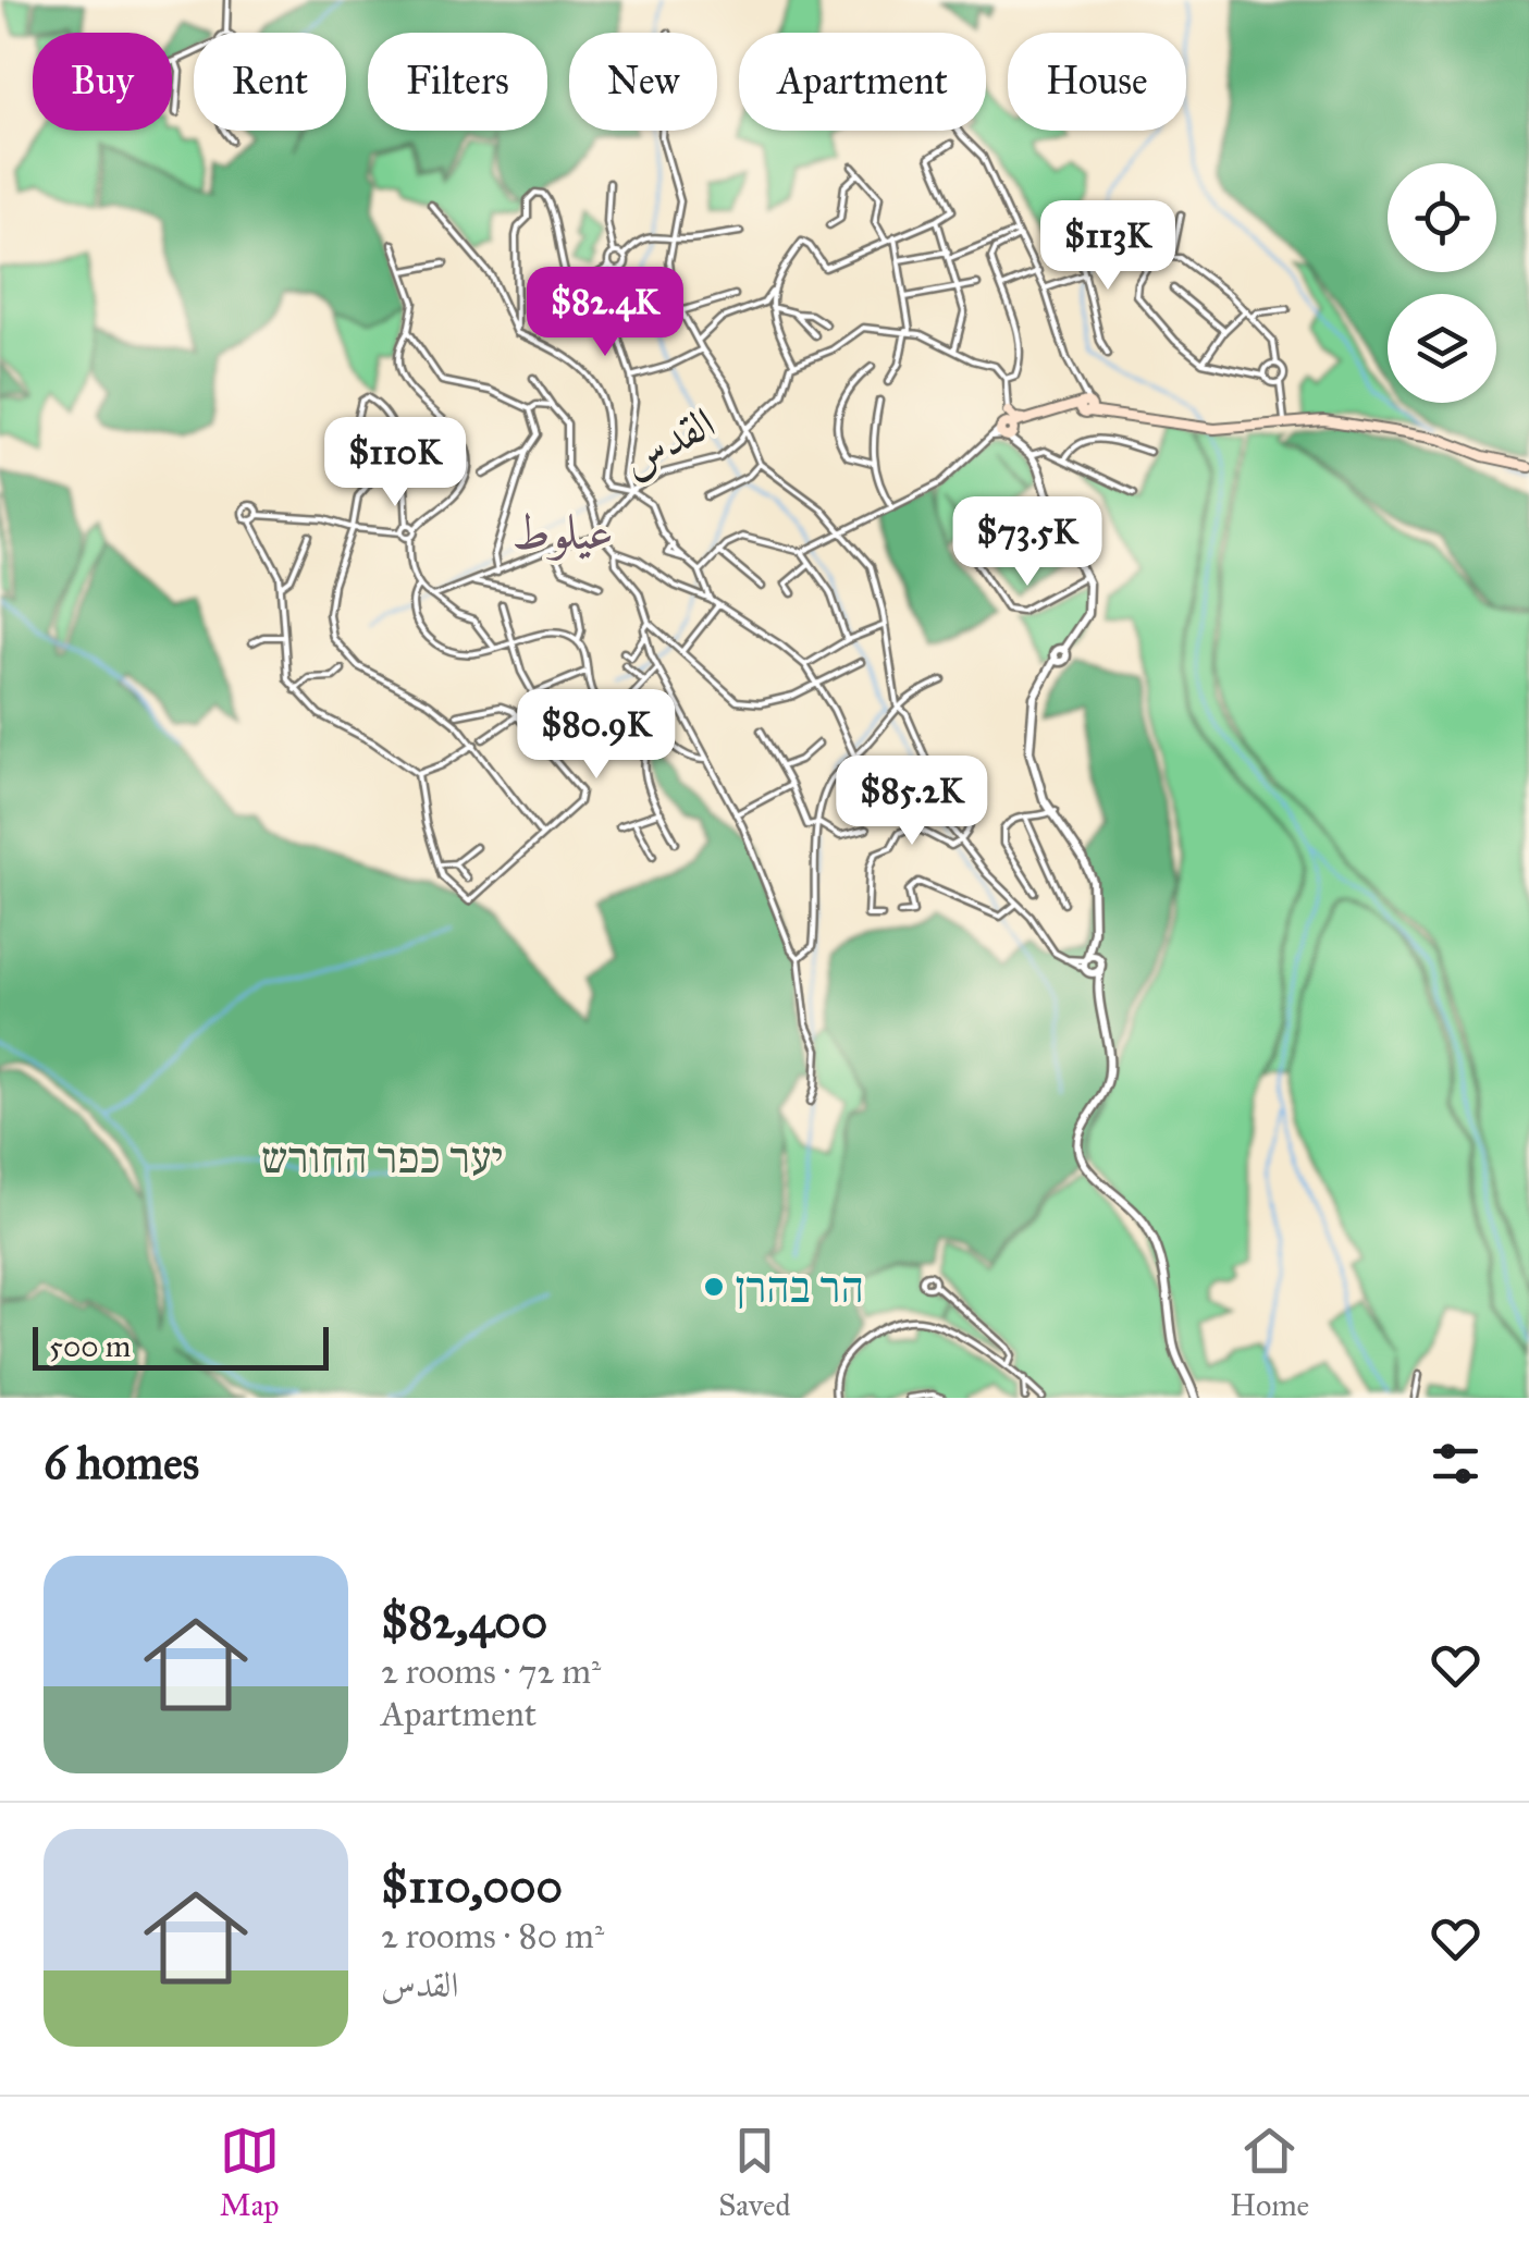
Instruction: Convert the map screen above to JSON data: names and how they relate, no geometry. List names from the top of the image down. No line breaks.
{"streets":{"street":["القدس"]},"districts":["عيلوط"],"parks":["יער כפר החורש"],"places":["הר בהרן"],"scale_bar":"500 m","page":{"chip":["Buy","Rent","Filters","New","Apartment","House"],"price":["$113K","$82.4K","$110K","$73.5K","$80.9K","$85.2K"],"scale":"500 m","heading":"6 homes","list":[{"name":"$82,400","note":"2 rooms · 72 m² · Apartment"},{"name":"$110,000","note":"2 rooms · 80 m² · القدس"}],"tabs":["Map","Saved","Home"]}}
